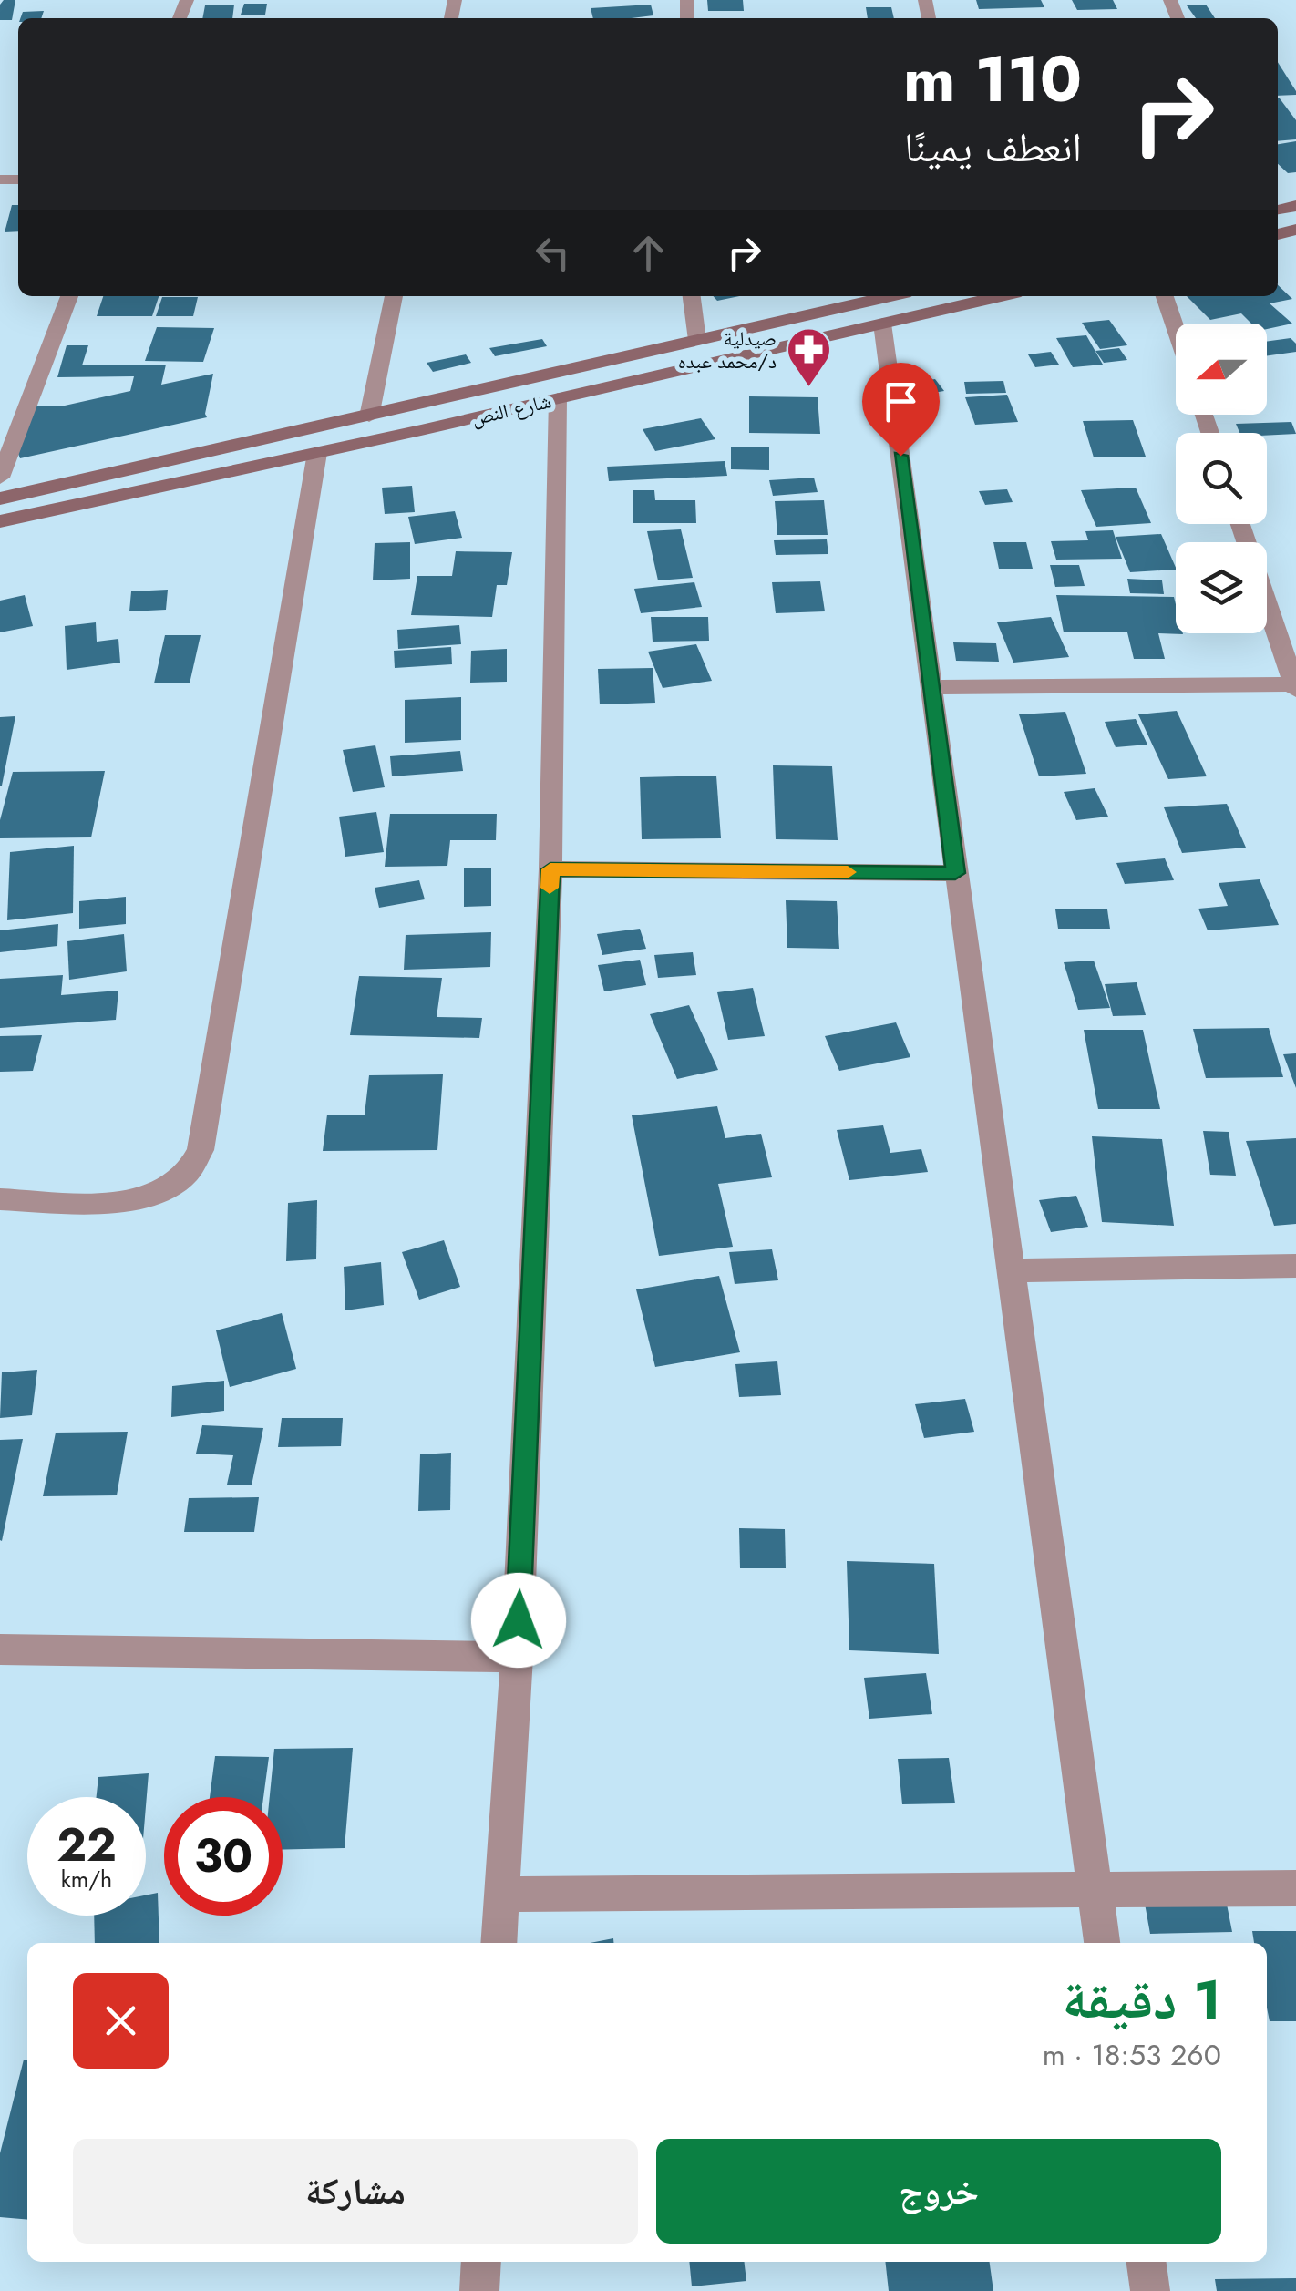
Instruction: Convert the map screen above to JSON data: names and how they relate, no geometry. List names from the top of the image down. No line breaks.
{"streets":{"main road":["شارع النص"]},"places":{"pharmacy":["صيدلية د/محمد عبده"]},"north":"left","page":{"turn":["110 m","انعطف يمينًا"],"speed":"22 km/h","limit":"30","heading":["1 دقيقة","260 m · 18:53"],"buttons":["خروج","مشاركة"]}}
